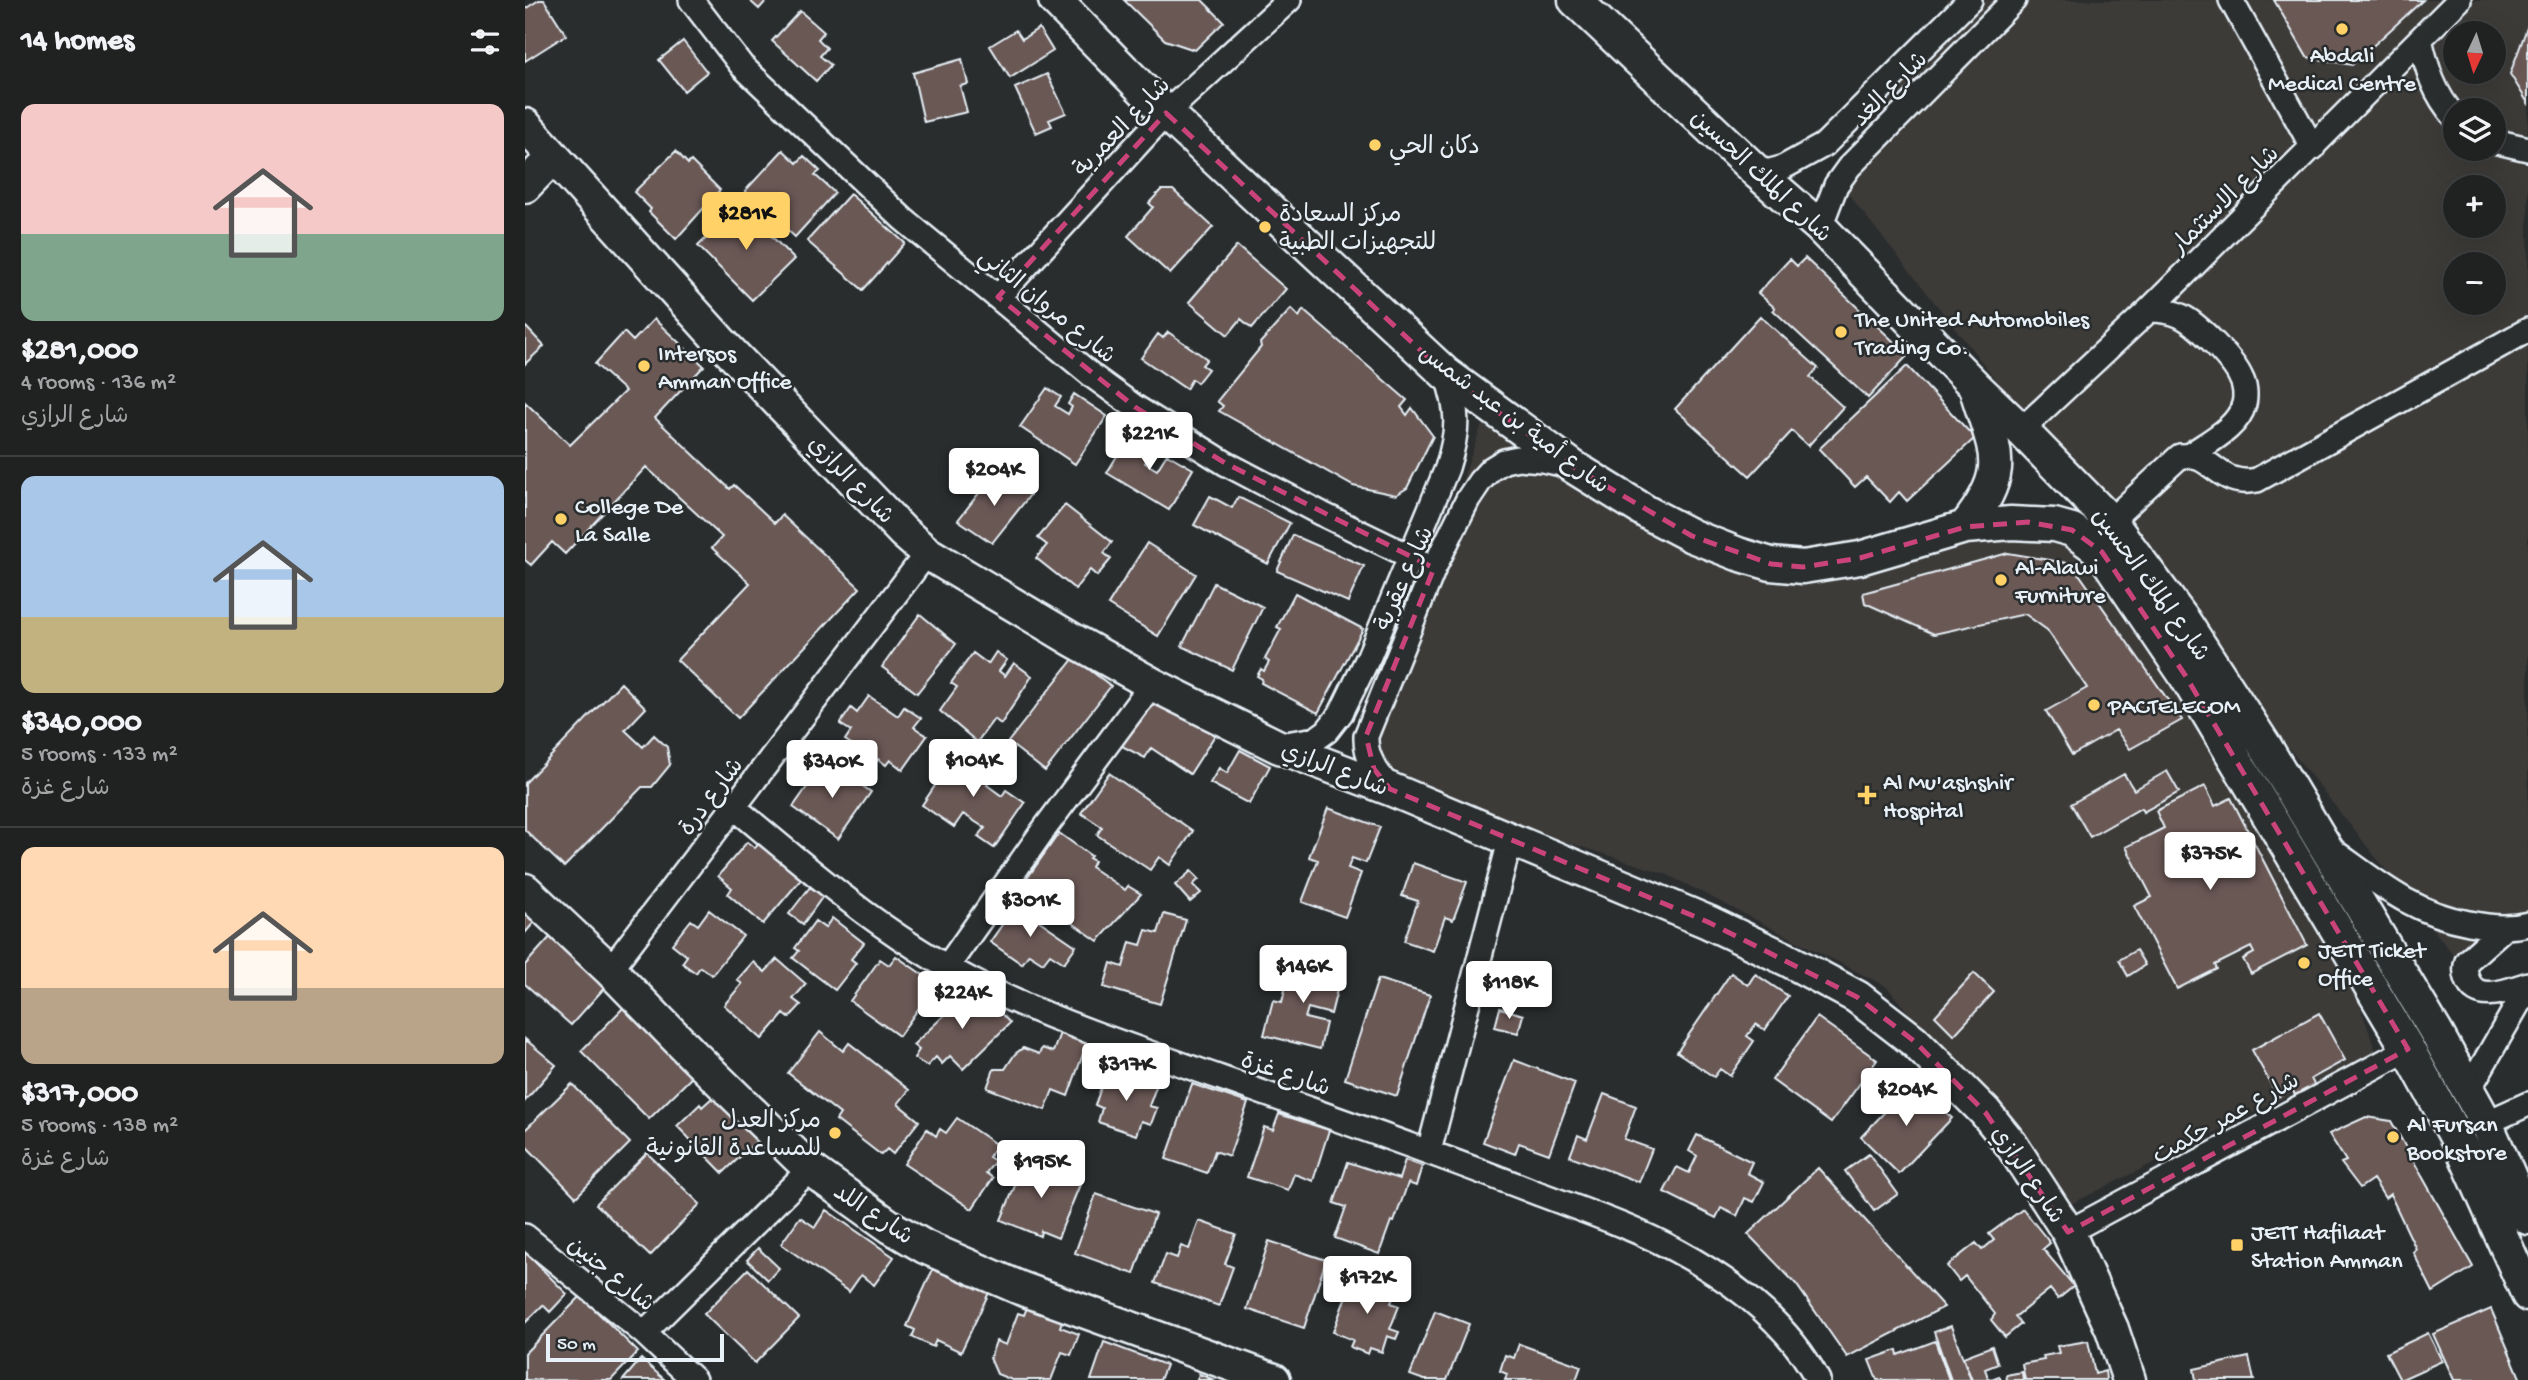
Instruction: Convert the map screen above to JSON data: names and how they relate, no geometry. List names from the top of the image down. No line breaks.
{"streets":{"main road":["شارع الملك الحسين","شارع أمية بن عبد شمس","شارع الرازي","شارع اللد"],"street":["شارع الغد","شارع العمرية","شارع الاستثمار","شارع مروان الثاني","شارع عقربة","شارع درة","شارع غزة","شارع عمر حكمت","شارع جنين"]},"crossings":[["شارع الغد","شارع الملك الحسين"],["شارع العمرية","شارع مروان الثاني"],["شارع العمرية","شارع أمية بن عبد شمس"],["شارع الملك الحسين","شارع الاستثمار"],["شارع الملك الحسين","شارع أمية بن عبد شمس"],["شارع الملك الحسين","شارع عمر حكمت"],["شارع مروان الثاني","شارع عقربة"],["شارع أمية بن عبد شمس","شارع عقربة"],["شارع الرازي","شارع عقربة"],["شارع الرازي","شارع درة"],["شارع الرازي","شارع عمر حكمت"],["شارع درة","شارع غزة"],["شارع درة","شارع اللد"]],"places":{"other":["Abdali Medical Centre","دكان الحي","مركز السعادة للتجهيزات الطبية","The United Automobiles Trading Co.","Intersos Amman Office","College De La Salle","Al-Alawi Furniture","PACTELECOM","JETT Ticket Office","مركز العدل للمساعدة القانونية","Al Fursan Bookstore"],"health":["Al Mu'ashshir Hospital"],"transit":["JETT Hafilaat Station Amman"]},"scale_bar":"50 m","north":"bottom","page":{"heading":"14 homes","map_buttons":["+","−"],"list":[{"name":"$281,000","note":"4 rooms · 136 m² · شارع الرازي"},{"name":"$340,000","note":"5 rooms · 133 m² · شارع غزة"},{"name":"$317,000","note":"5 rooms · 138 m² · شارع غزة"}],"price":["$281K","$221K","$204K","$104K","$340K","$375K","$301K","$146K","$118K","$224K","$317K","$204K","$195K","$172K"],"scale":"50 m"}}
